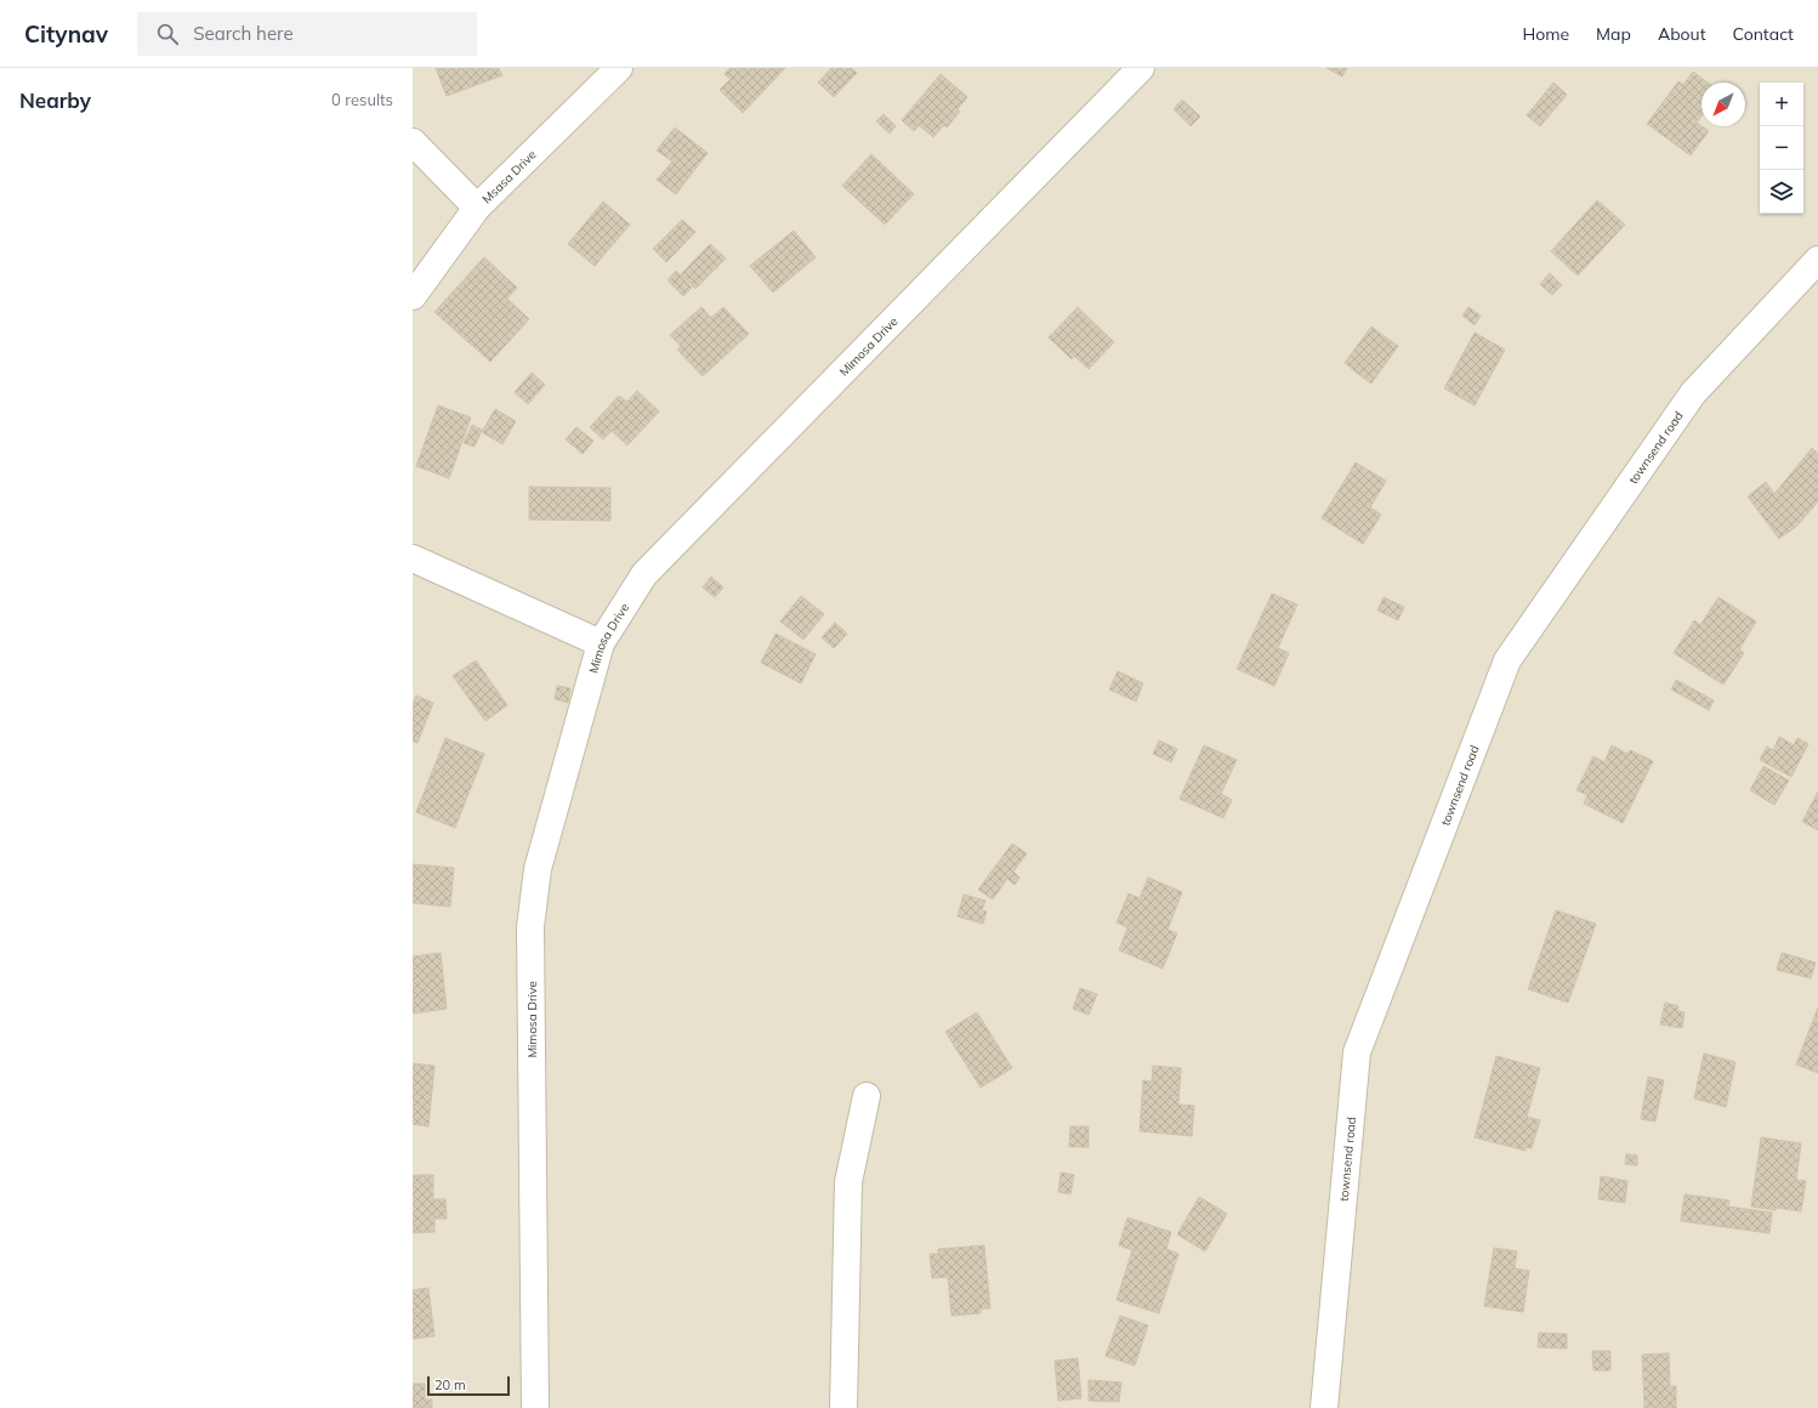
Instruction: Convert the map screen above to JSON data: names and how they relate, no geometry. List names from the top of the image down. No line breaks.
{"streets":{"street":["Msasa Drive","Mimosa Drive","townsend road"]},"scale_bar":"20 m","north":"bottom left","page":{"header":"Citynav","search":"Search here","nav":["Home","Map","About","Contact"],"heading":["Nearby","0 results"],"map_buttons":["+","−"],"scale":"20 m"}}
